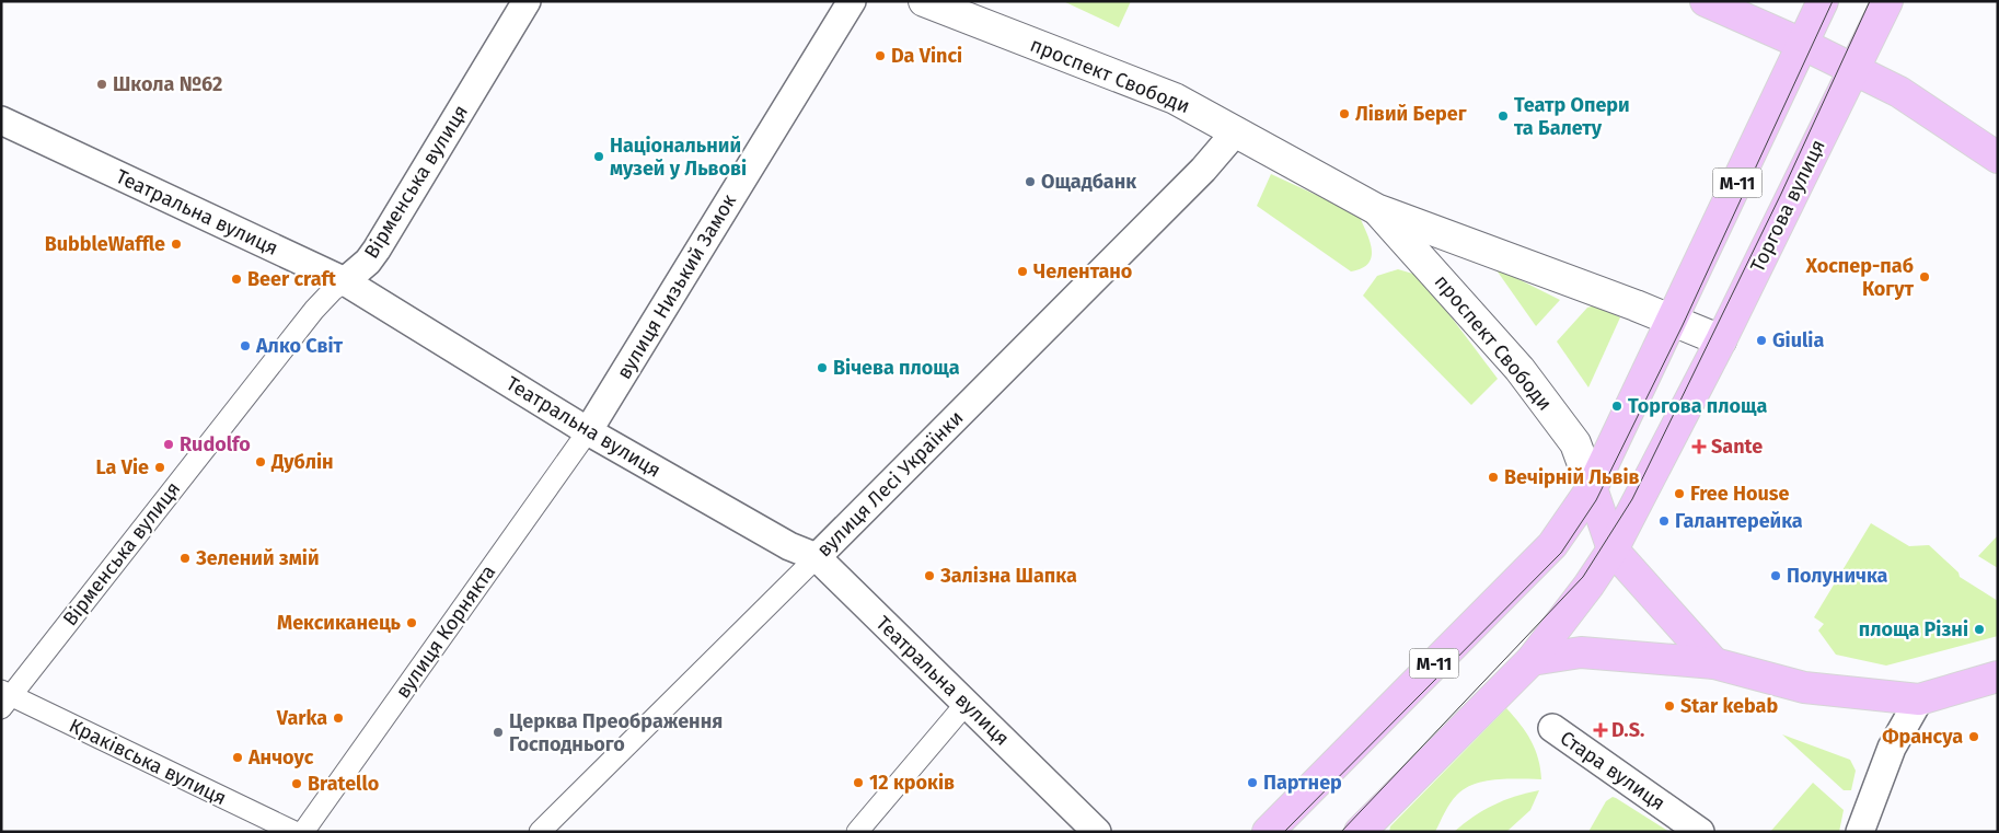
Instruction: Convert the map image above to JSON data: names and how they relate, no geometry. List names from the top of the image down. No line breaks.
{"streets":{"main road":["проспект Свободи","М-11","Торгова вулиця"],"street":["Вірменська вулиця","Театральна вулиця","вулиця Низький Замок","вулиця Лесі Українки","вулиця Корнякта","Краківська вулиця","Стара вулиця"]},"crossings":[["проспект Свободи","М-11"],["проспект Свободи","вулиця Лесі Українки"],["Вірменська вулиця","Театральна вулиця"],["Вірменська вулиця","Краківська вулиця"],["М-11","Торгова вулиця"],["Театральна вулиця","вулиця Низький Замок"],["Театральна вулиця","вулиця Лесі Українки"],["Театральна вулиця","вулиця Корнякта"],["вулиця Низький Замок","вулиця Корнякта"]],"places":{"other":["Da Vinci","Школа №62","Лівий Берег","Театр Опери та Балету","Національний музей у Львові","Ощадбанк","BubbleWaffle","Челентано","Хоспер-паб Когут","Beer craft","Giulia","Алко Світ","Вічева площа","Торгова площа","Rudolfo","Дублін","La Vie","Вечірній Львів","Free House","Галантерейка","Зелений змій","Залізна Шапка","Полуничка","Мексиканець","площа Різні","Star kebab","Varka","Церква Преображення Господнього","Франсуа","Анчоус","12 кроків","Партнер","Bratello"],"health":["Sante","D.S."]}}
